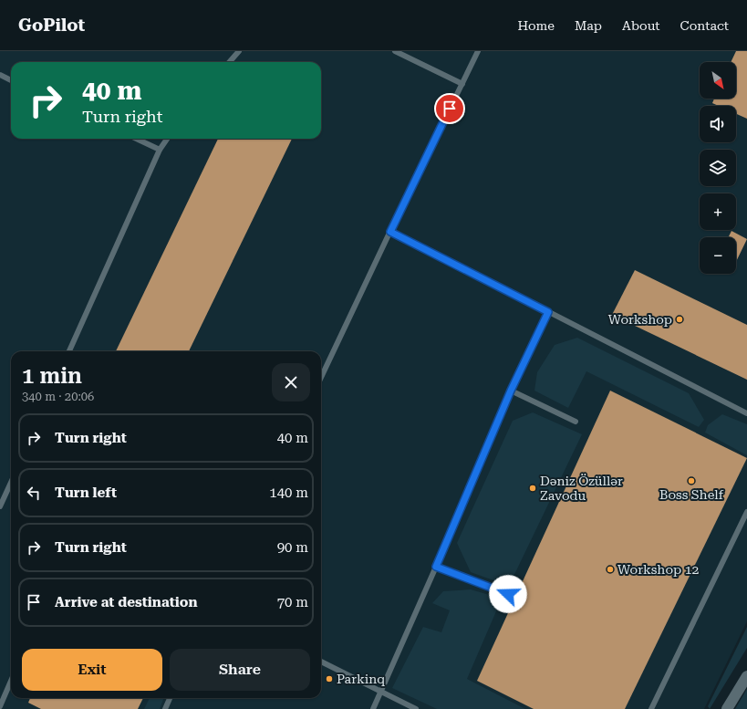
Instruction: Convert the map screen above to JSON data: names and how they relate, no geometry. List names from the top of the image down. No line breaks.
{"places":["Workshop","Boss Shelf","Dəniz Özüllər Zavodu","Workshop 12","Parkinq"],"north":"bottom right","page":{"header":"GoPilot","nav":["Home","Map","About","Contact"],"map_buttons":["+","−"],"turn":["40 m","Turn right"],"heading":["1 min","340 m · 20:06"],"list":[{"name":"Turn right","value":"40 m"},{"name":"Turn left","value":"140 m"},{"name":"Turn right","value":"90 m"},{"name":"Arrive at destination","value":"70 m"}],"buttons":["Exit","Share"]}}
